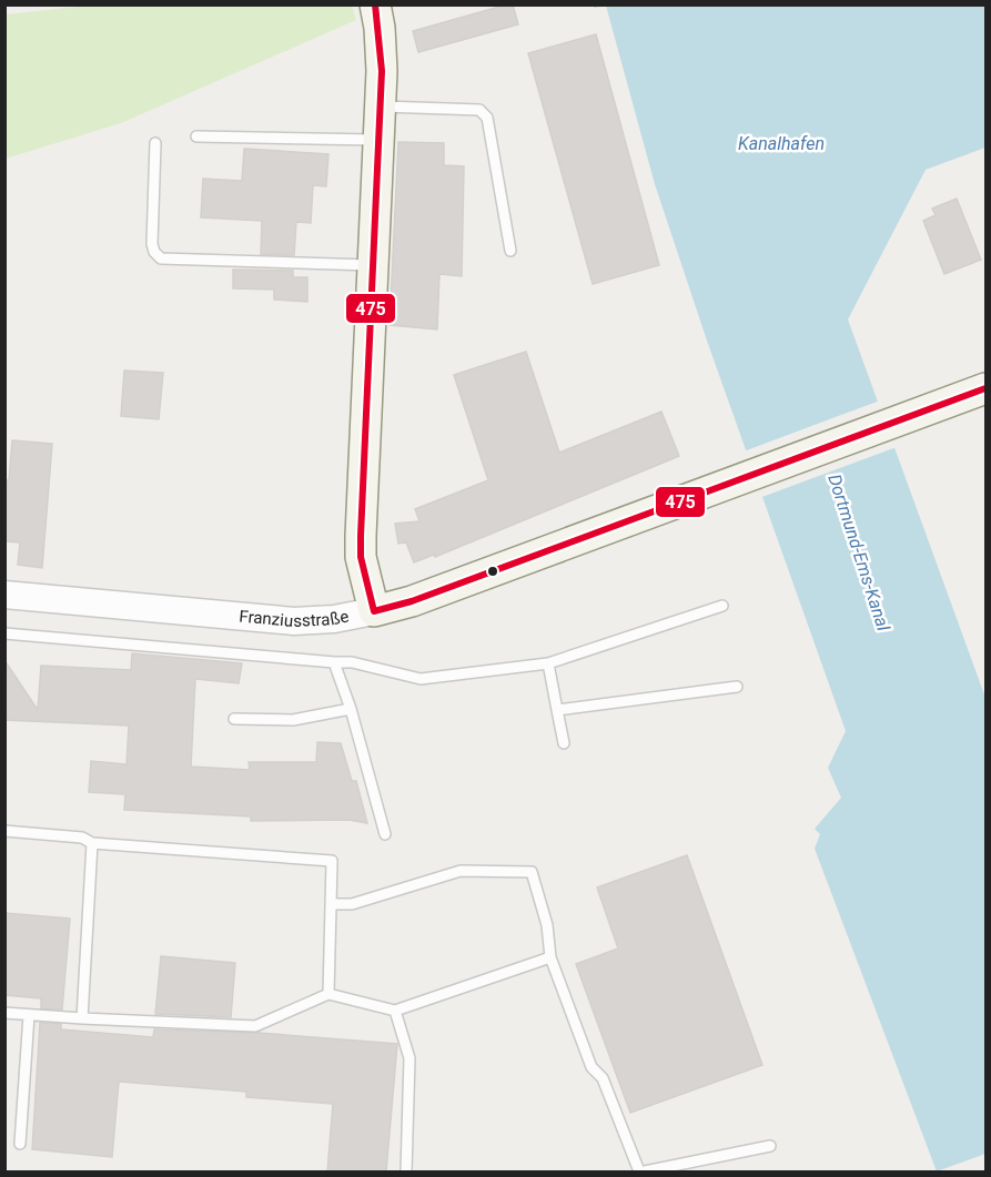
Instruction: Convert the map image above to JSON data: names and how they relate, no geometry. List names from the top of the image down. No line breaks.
{"streets":{"main road":["Franziusstraße"]},"water":["Kanalhafen","Dortmund-Ems-Kanal"],"lines":["transit line 475"]}
